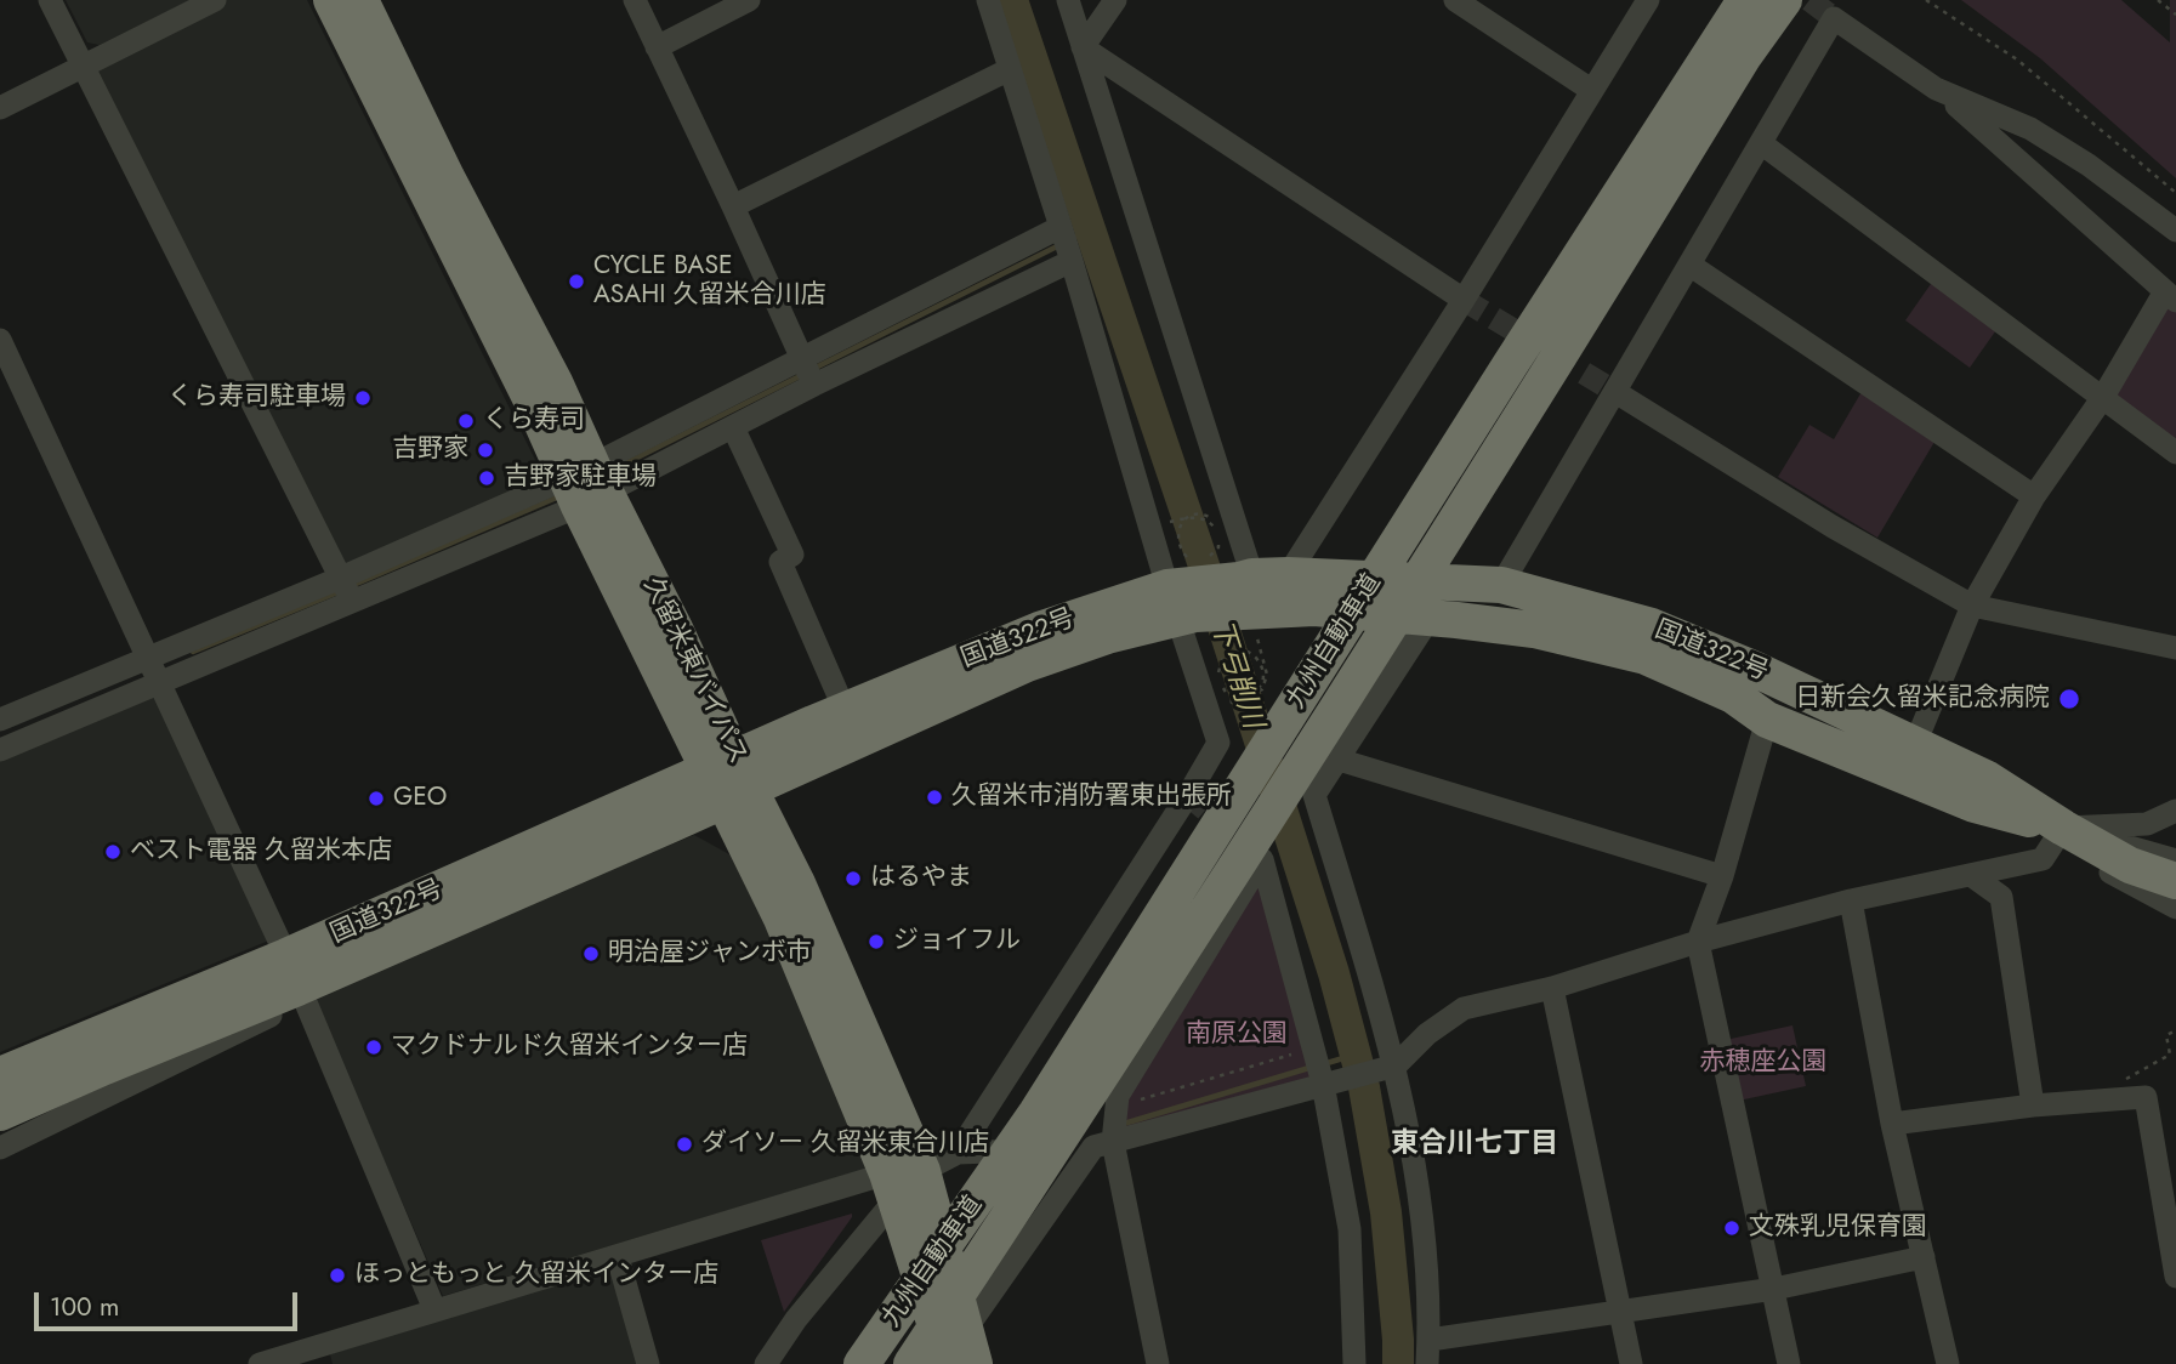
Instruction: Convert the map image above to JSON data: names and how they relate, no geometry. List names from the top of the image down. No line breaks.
{"streets":{"highway":["国道322号","九州自動車道","久留米東バイパス"]},"crossings":[["国道322号","久留米東バイパス"]],"districts":["東合川七丁目"],"water":["下弓削川"],"parks":["南原公園","赤穂座公園"],"places":["CYCLE BASE ASAHI 久留米合川店","くら寿司駐車場","くら寿司","吉野家","吉野家駐車場","日新会久留米記念病院","久留米市消防署東出張所","GEO","ベスト電器 久留米本店","はるやま","ジョイフル","明治屋ジャンボ市","マクドナルド久留米インター店","ダイソー 久留米東合川店","文殊乳児保育園","ほっともっと 久留米インター店"],"scale_bar":"100 m"}
